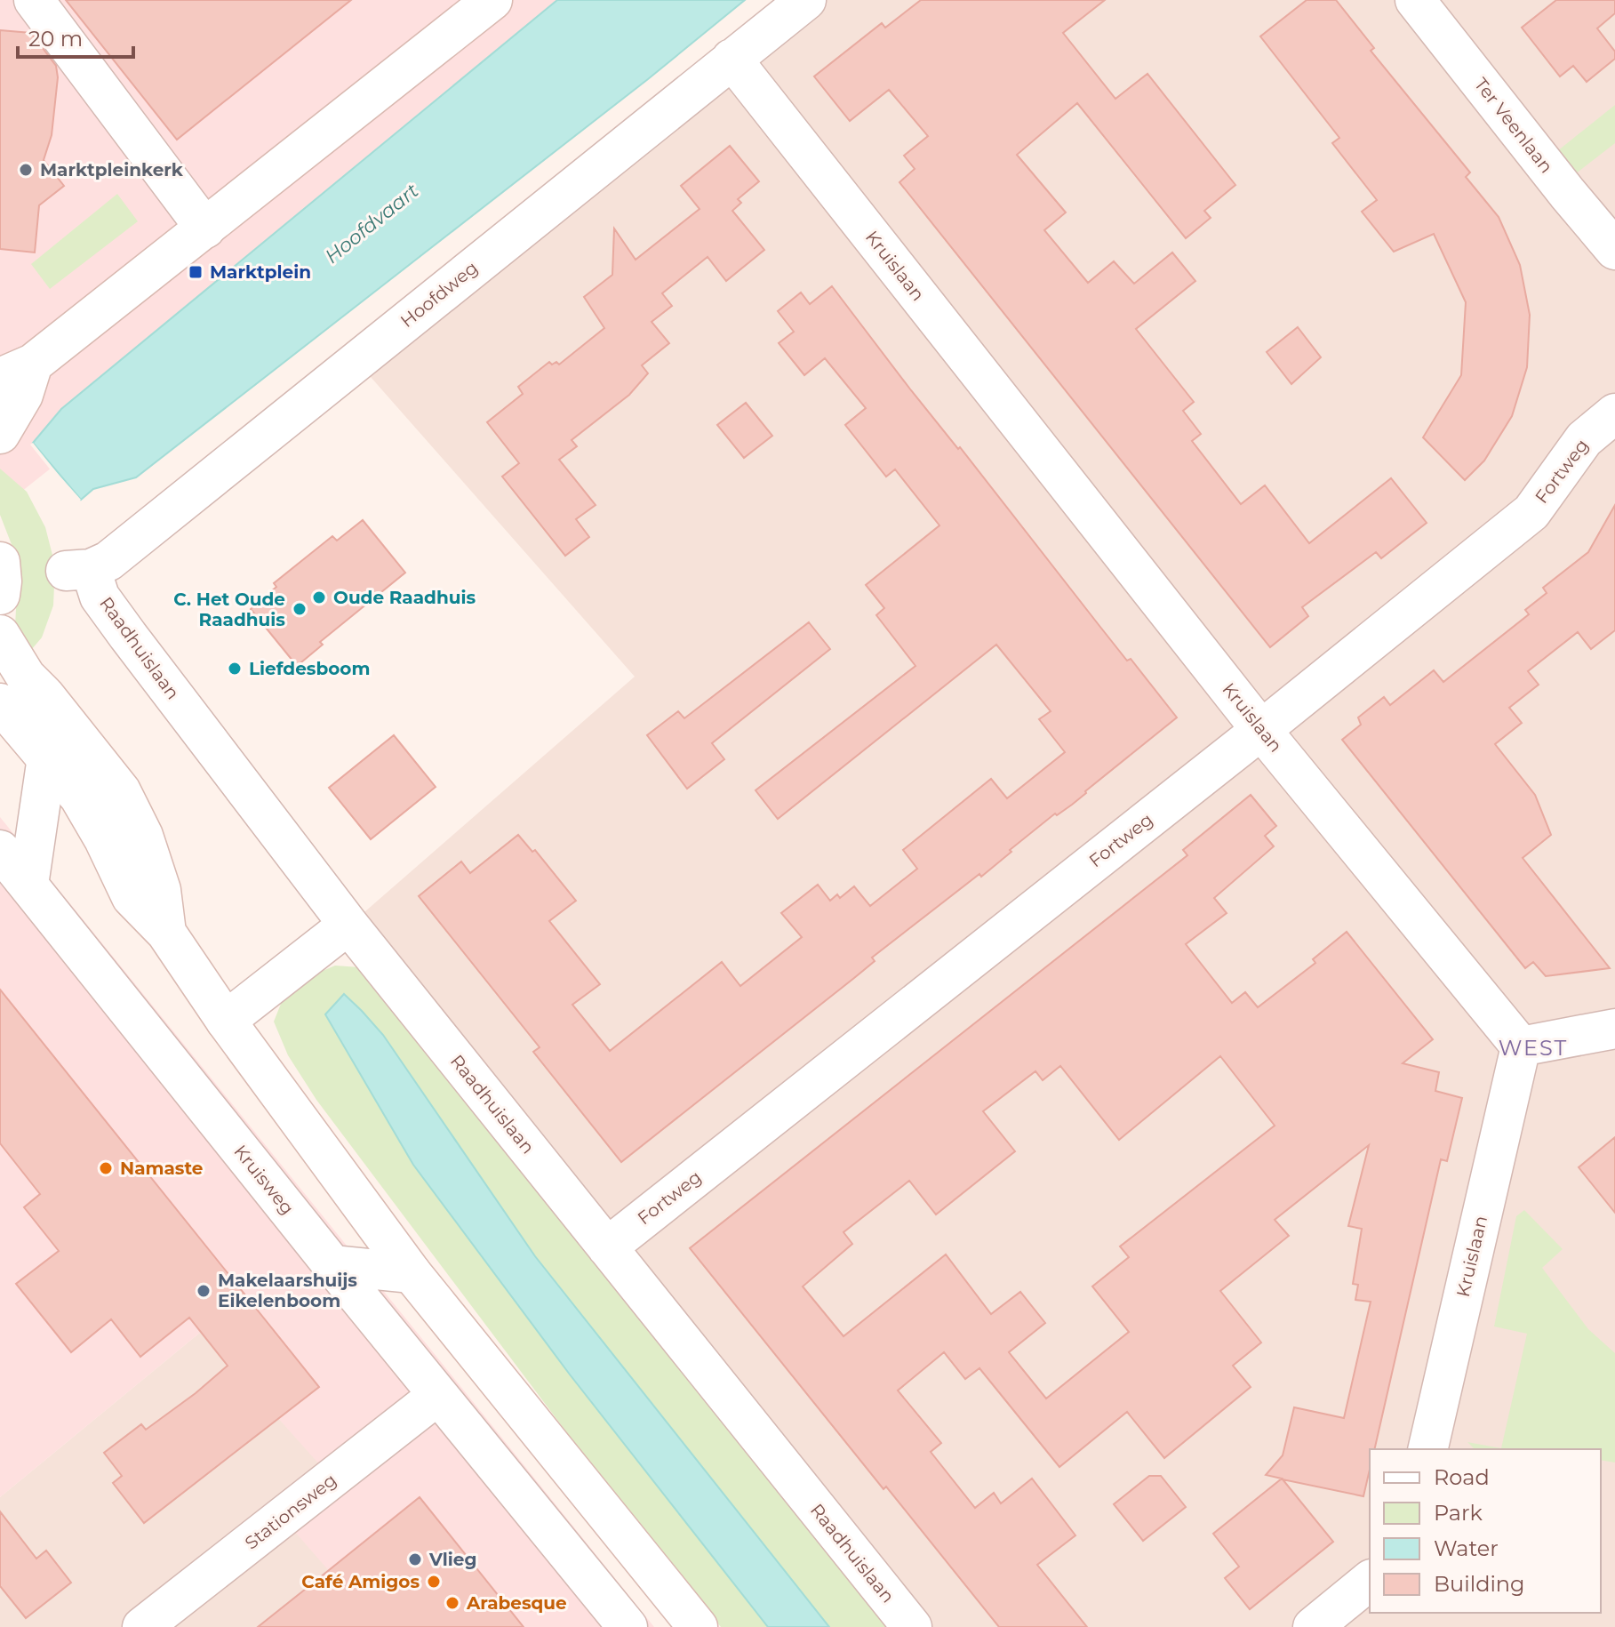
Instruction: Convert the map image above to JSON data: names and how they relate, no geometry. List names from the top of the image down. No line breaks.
{"streets":{"street":["Ter Veenlaan","Kruislaan","Hoofdweg","Fortweg","Raadhuislaan","Kruisweg","Stationsweg"]},"crossings":[["Kruislaan","Hoofdweg"],["Kruislaan","Fortweg"],["Hoofdweg","Raadhuislaan"],["Fortweg","Raadhuislaan"],["Kruisweg","Stationsweg"]],"districts":["WEST"],"water":["Hoofdvaart"],"places":{"other":["Marktpleinkerk","Oude Raadhuis","C. Het Oude Raadhuis","Liefdesboom","Namaste","Makelaarshuijs Eikelenboom","Vlieg","Café Amigos","Arabesque"],"transit":["Marktplein"]},"legend":["Road","Park","Water","Building"],"scale_bar":"20 m"}
